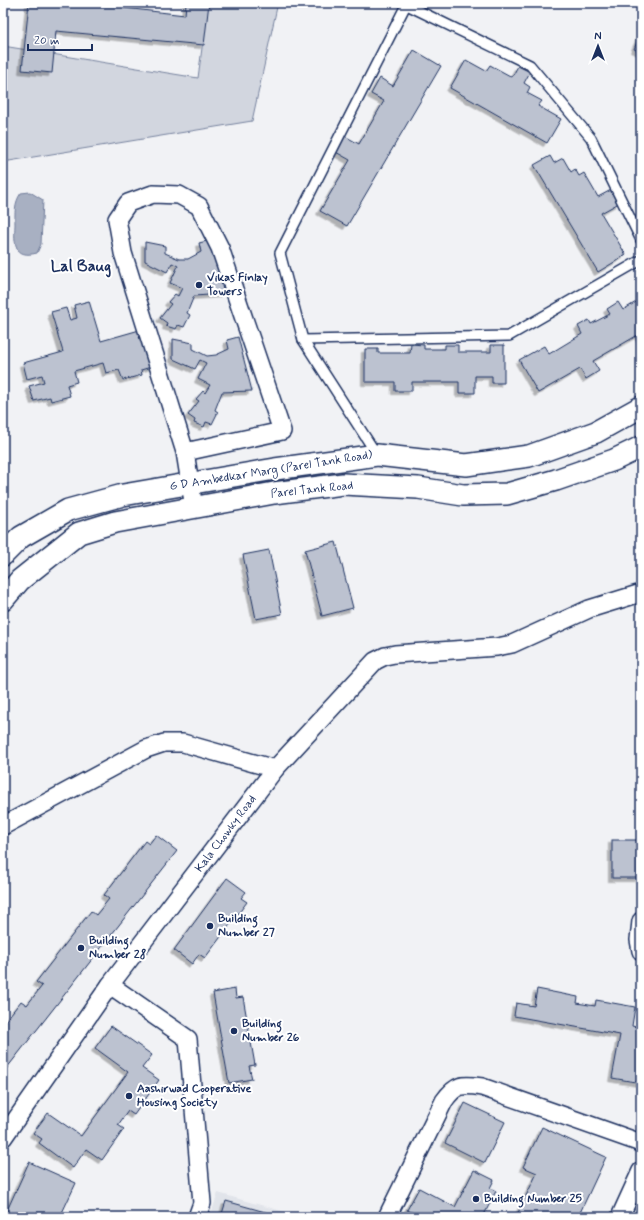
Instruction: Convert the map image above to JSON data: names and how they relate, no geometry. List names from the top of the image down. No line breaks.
{"streets":{"street":["G D Ambedkar Marg (Parel Tank Road)","Parel Tank Road","Kala Chowky Road"]},"districts":["Lal Baug"],"places":["Vikas Finlay Towers","Building Number 27","Building Number 28","Building Number 26","Aashirwad Cooperative Housing Society","Building Number 25"],"scale_bar":"20 m","north":"top"}
